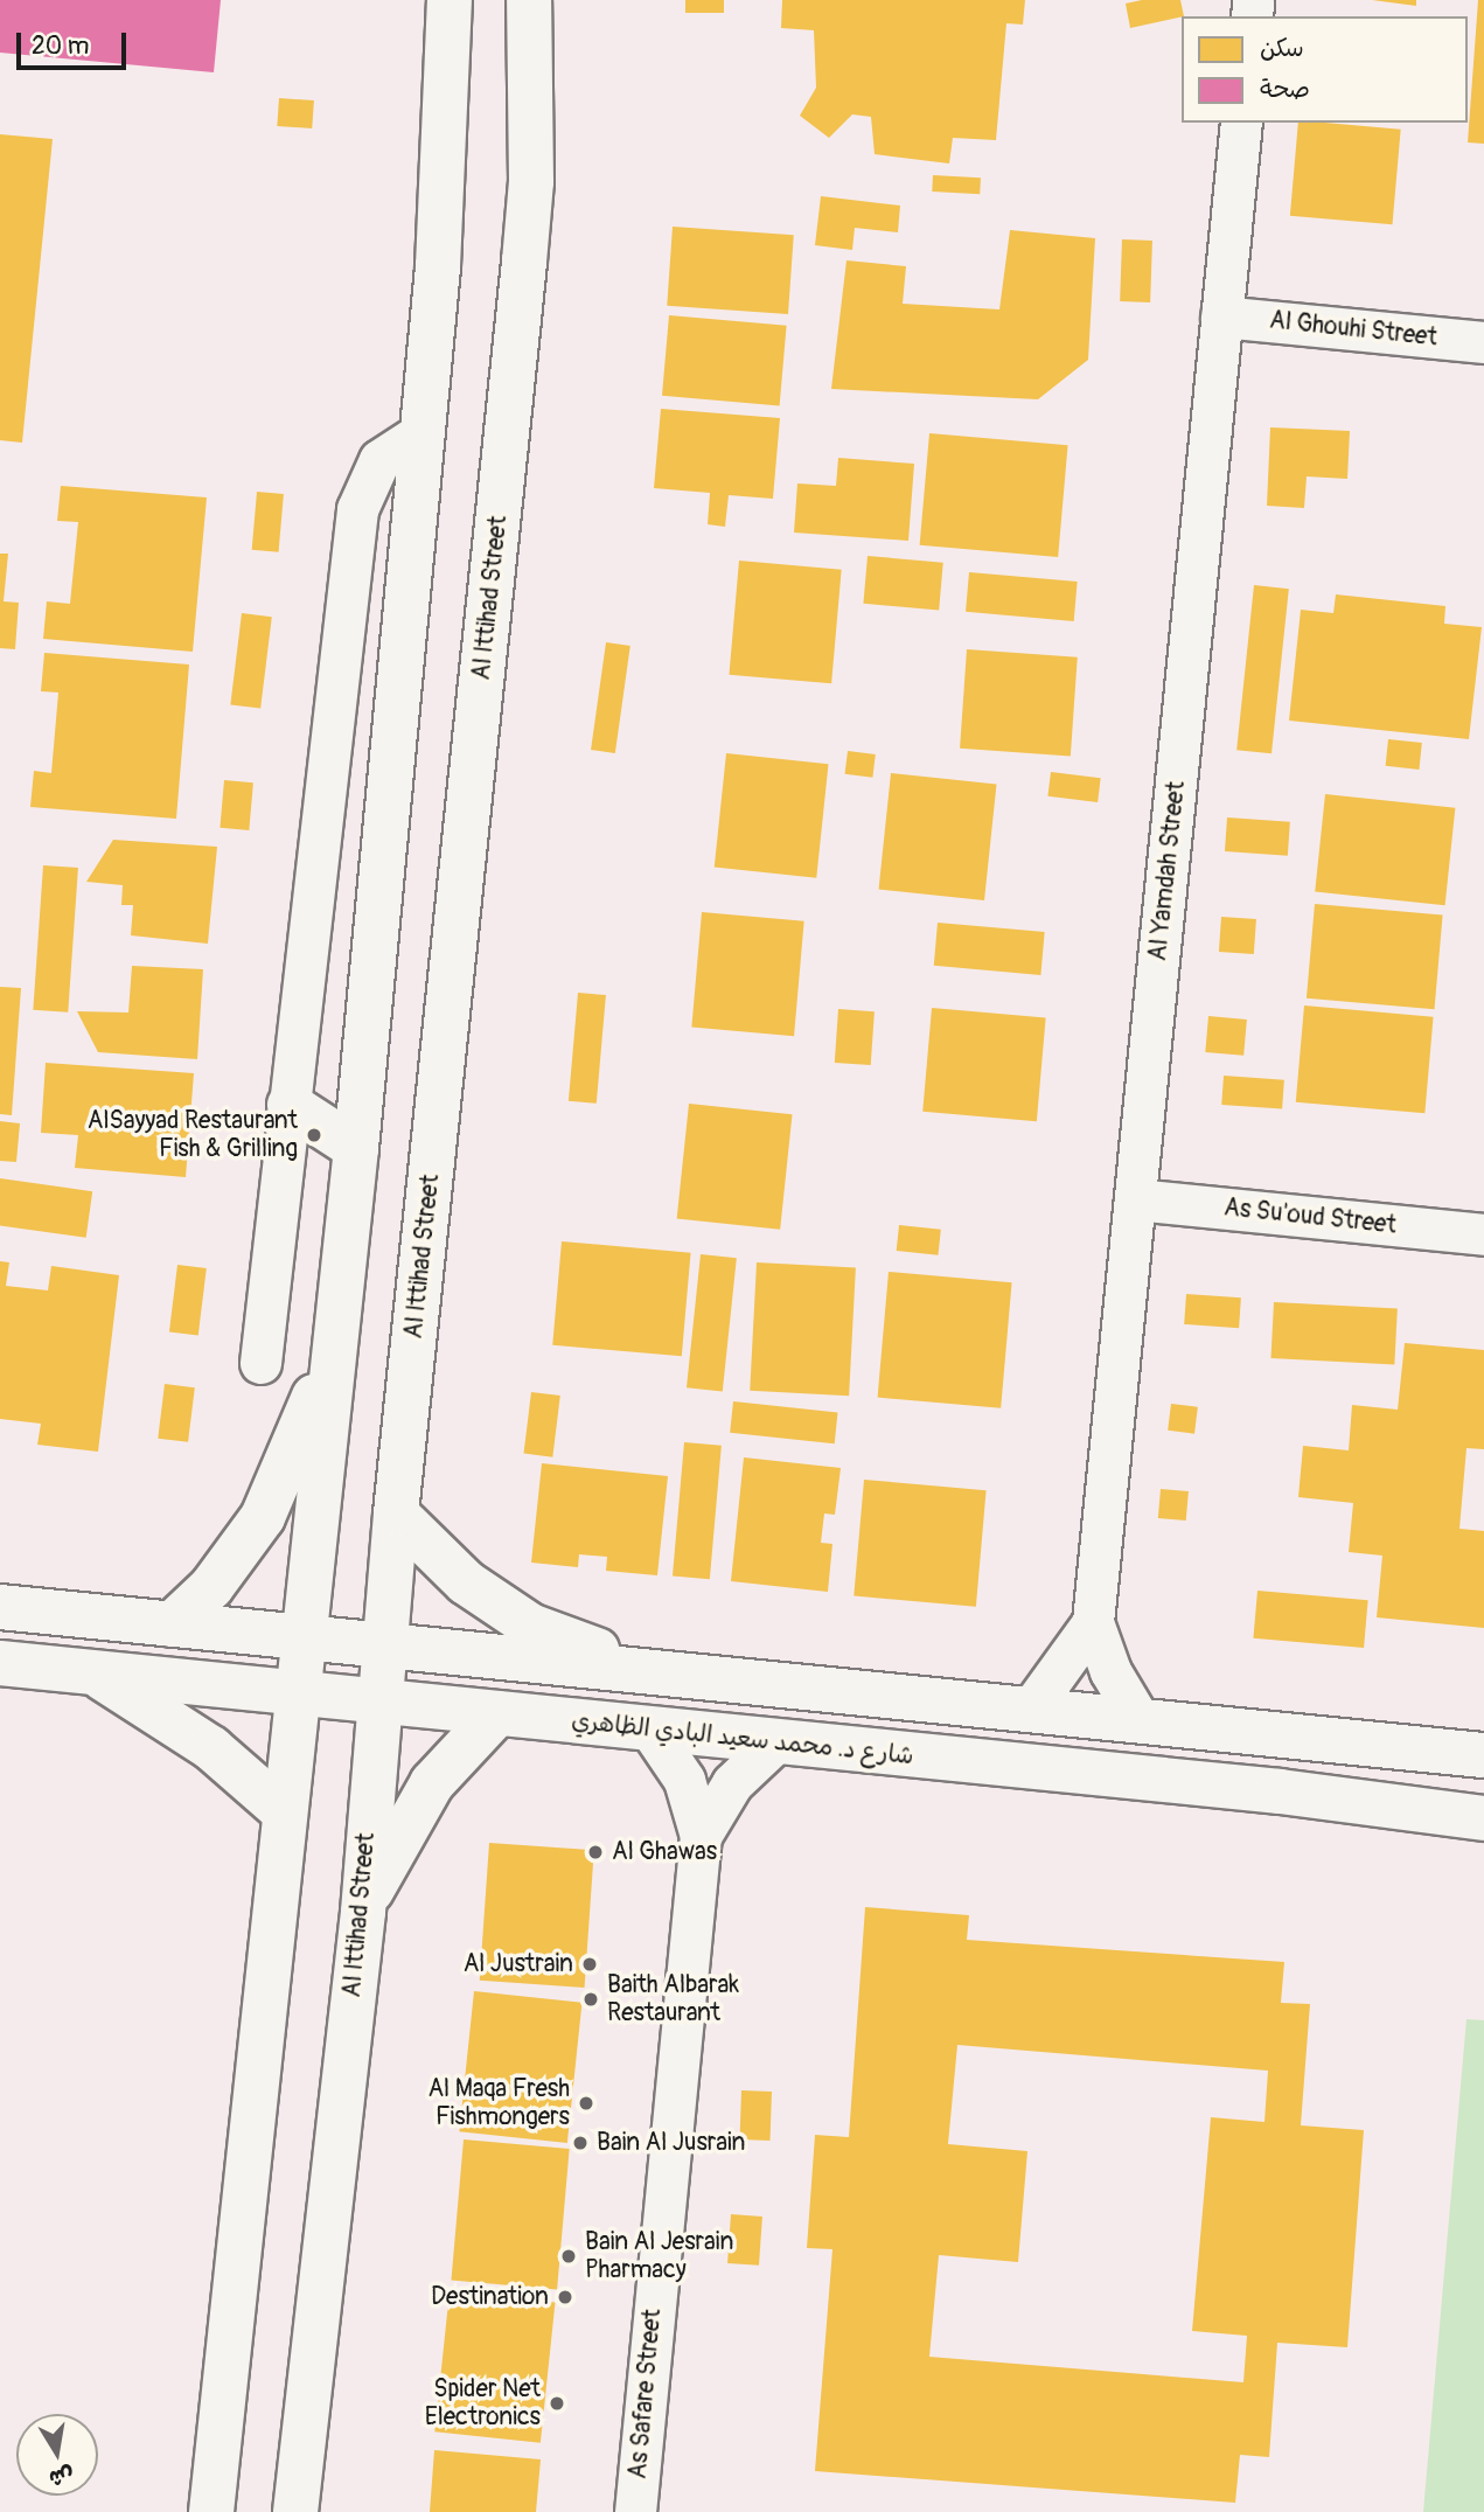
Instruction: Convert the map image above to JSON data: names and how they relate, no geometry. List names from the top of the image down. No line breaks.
{"streets":{"main road":["Al Ittihad Street","شارع د. محمد سعيد البادي الظاهري"],"street":["Al Ghouhi Street","Al Yamdah Street","As Su'oud Street","As Safare Street"]},"crossings":[["Al Ghouhi Street","Al Yamdah Street"],["Al Ittihad Street","شارع د. محمد سعيد البادي الظاهري"],["Al Yamdah Street","As Su'oud Street"],["شارع د. محمد سعيد البادي الظاهري","As Safare Street"]],"places":["AlSayyad Restaurant Fish & Grilling","Al Ghawas","Al Justrain","Baith Albarak Restaurant","Al Maqa Fresh Fishmongers","Bain Al Jusrain","Bain Al Jesrain Pharmacy","Destination","Spider Net Electronics"],"legend":["سكن","صحة"],"scale_bar":"20 m","north":"bottom"}
